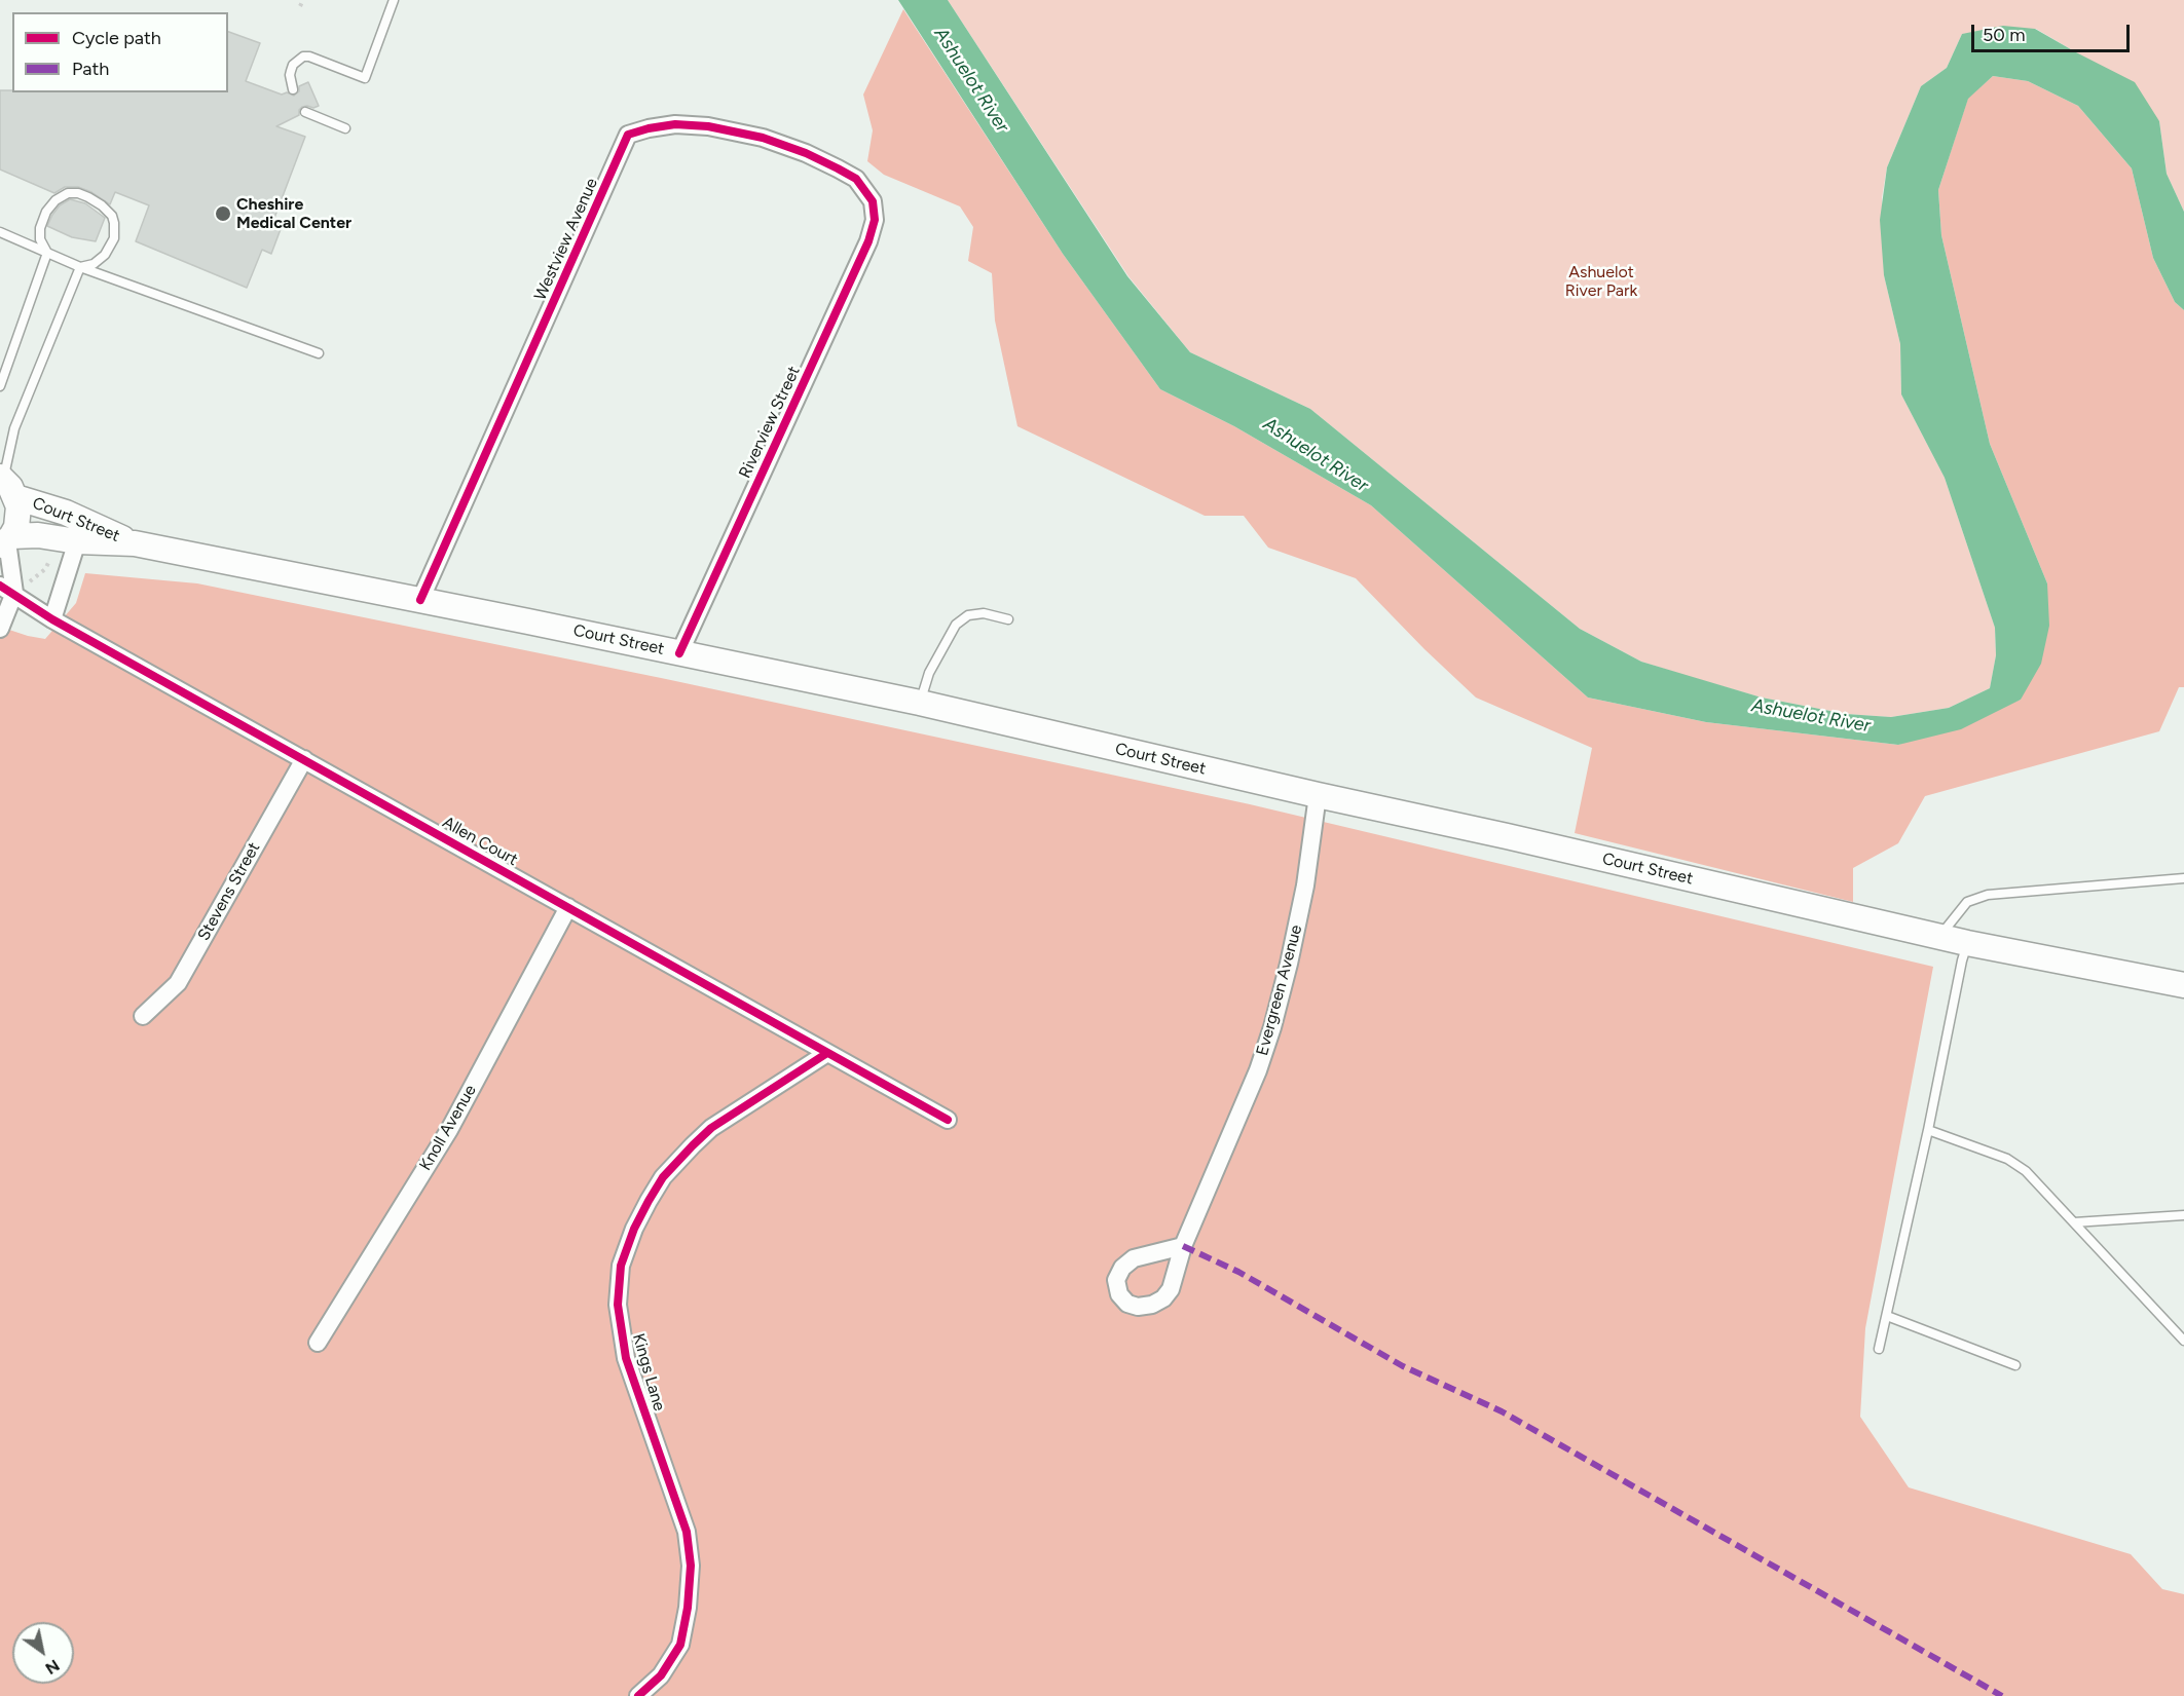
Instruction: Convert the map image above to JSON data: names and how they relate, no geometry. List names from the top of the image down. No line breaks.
{"streets":{"main road":["Court Street"],"street":["Westview Avenue","Riverview Street","Allen Court","Stevens Street","Evergreen Avenue","Knoll Avenue","Kings Lane"]},"crossings":[["Westview Avenue","Riverview Street"],["Westview Avenue","Court Street"],["Riverview Street","Court Street"],["Court Street","Evergreen Avenue"],["Allen Court","Stevens Street"],["Allen Court","Knoll Avenue"],["Allen Court","Kings Lane"]],"water":["Ashuelot River"],"parks":["Ashuelot River Park"],"places":["Cheshire Medical Center"],"legend":["Cycle path","Path"],"scale_bar":"50 m","north":"bottom right"}
